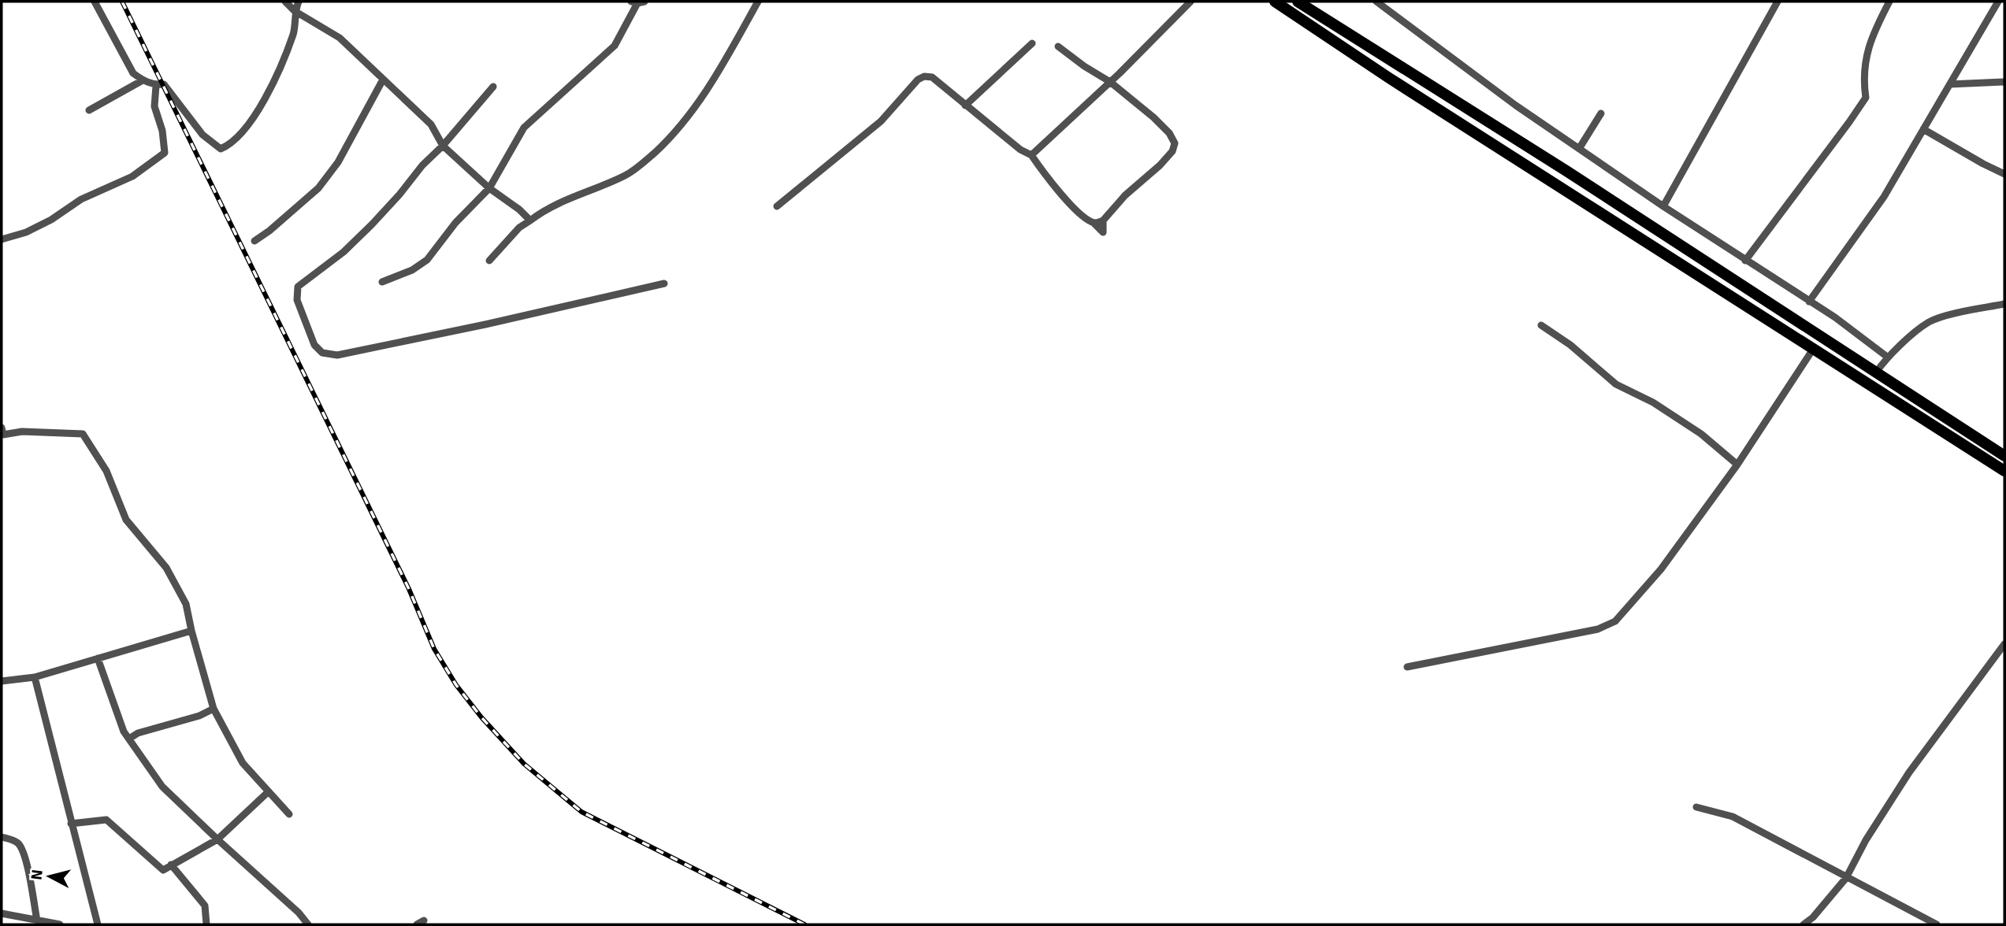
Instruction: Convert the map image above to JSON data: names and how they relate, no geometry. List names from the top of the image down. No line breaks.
{"north":"left"}
